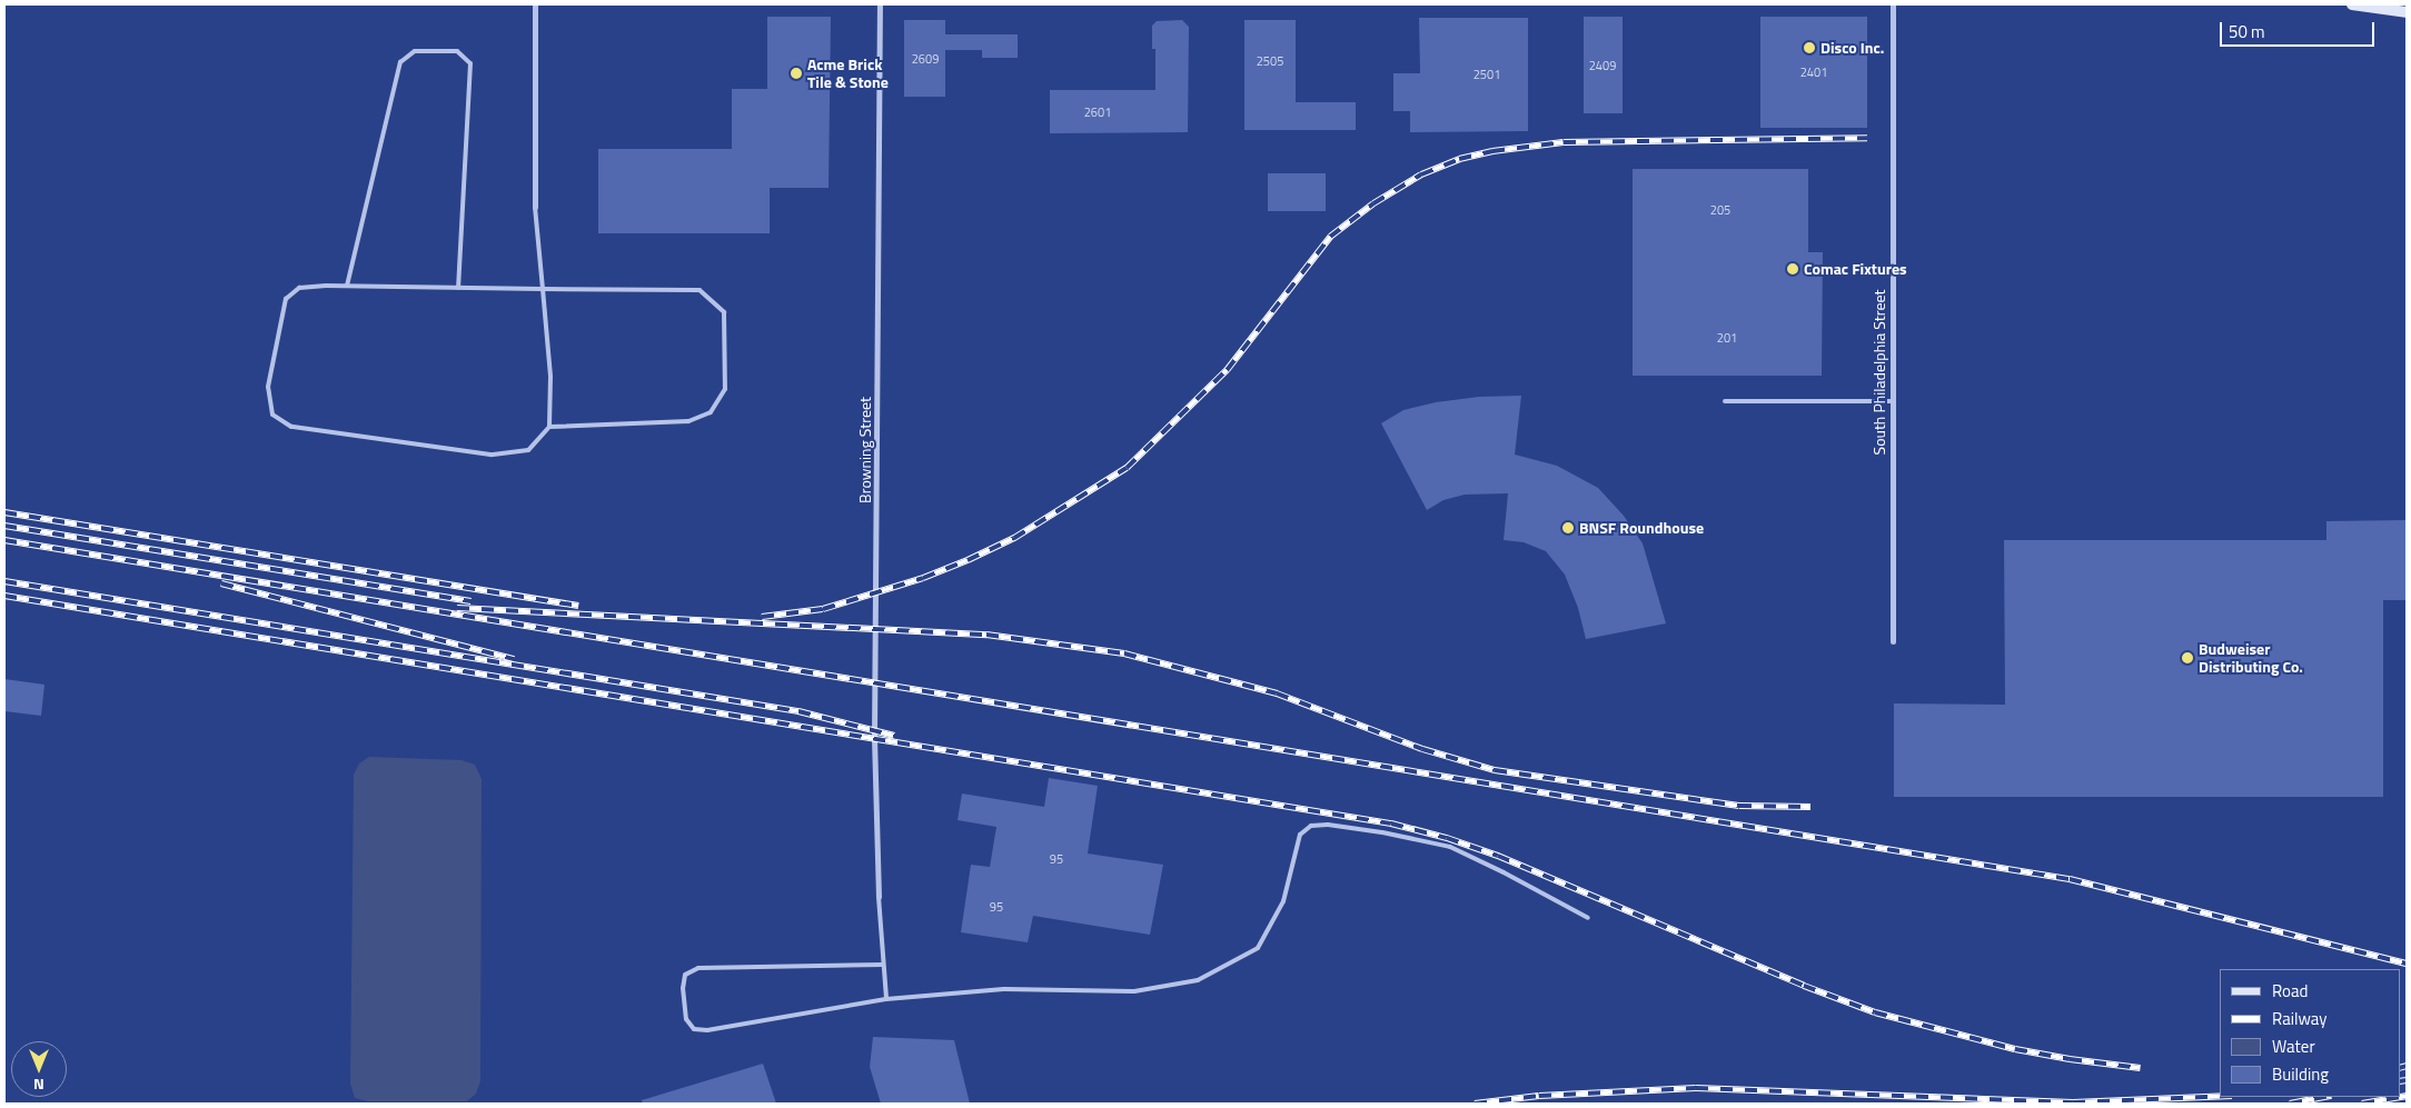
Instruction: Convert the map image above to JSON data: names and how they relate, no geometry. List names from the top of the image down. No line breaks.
{"streets":{"street":["South Philadelphia Street","Browning Street"]},"places":["Disco Inc.","Acme Brick Tile & Stone","Comac Fixtures","BNSF Roundhouse","Budweiser Distributing Co."],"house_numbers":["2609","2505","2409","2401","2501","2601","205","201","95","95"],"legend":["Road","Railway","Water","Building"],"scale_bar":"50 m","north":"bottom"}
